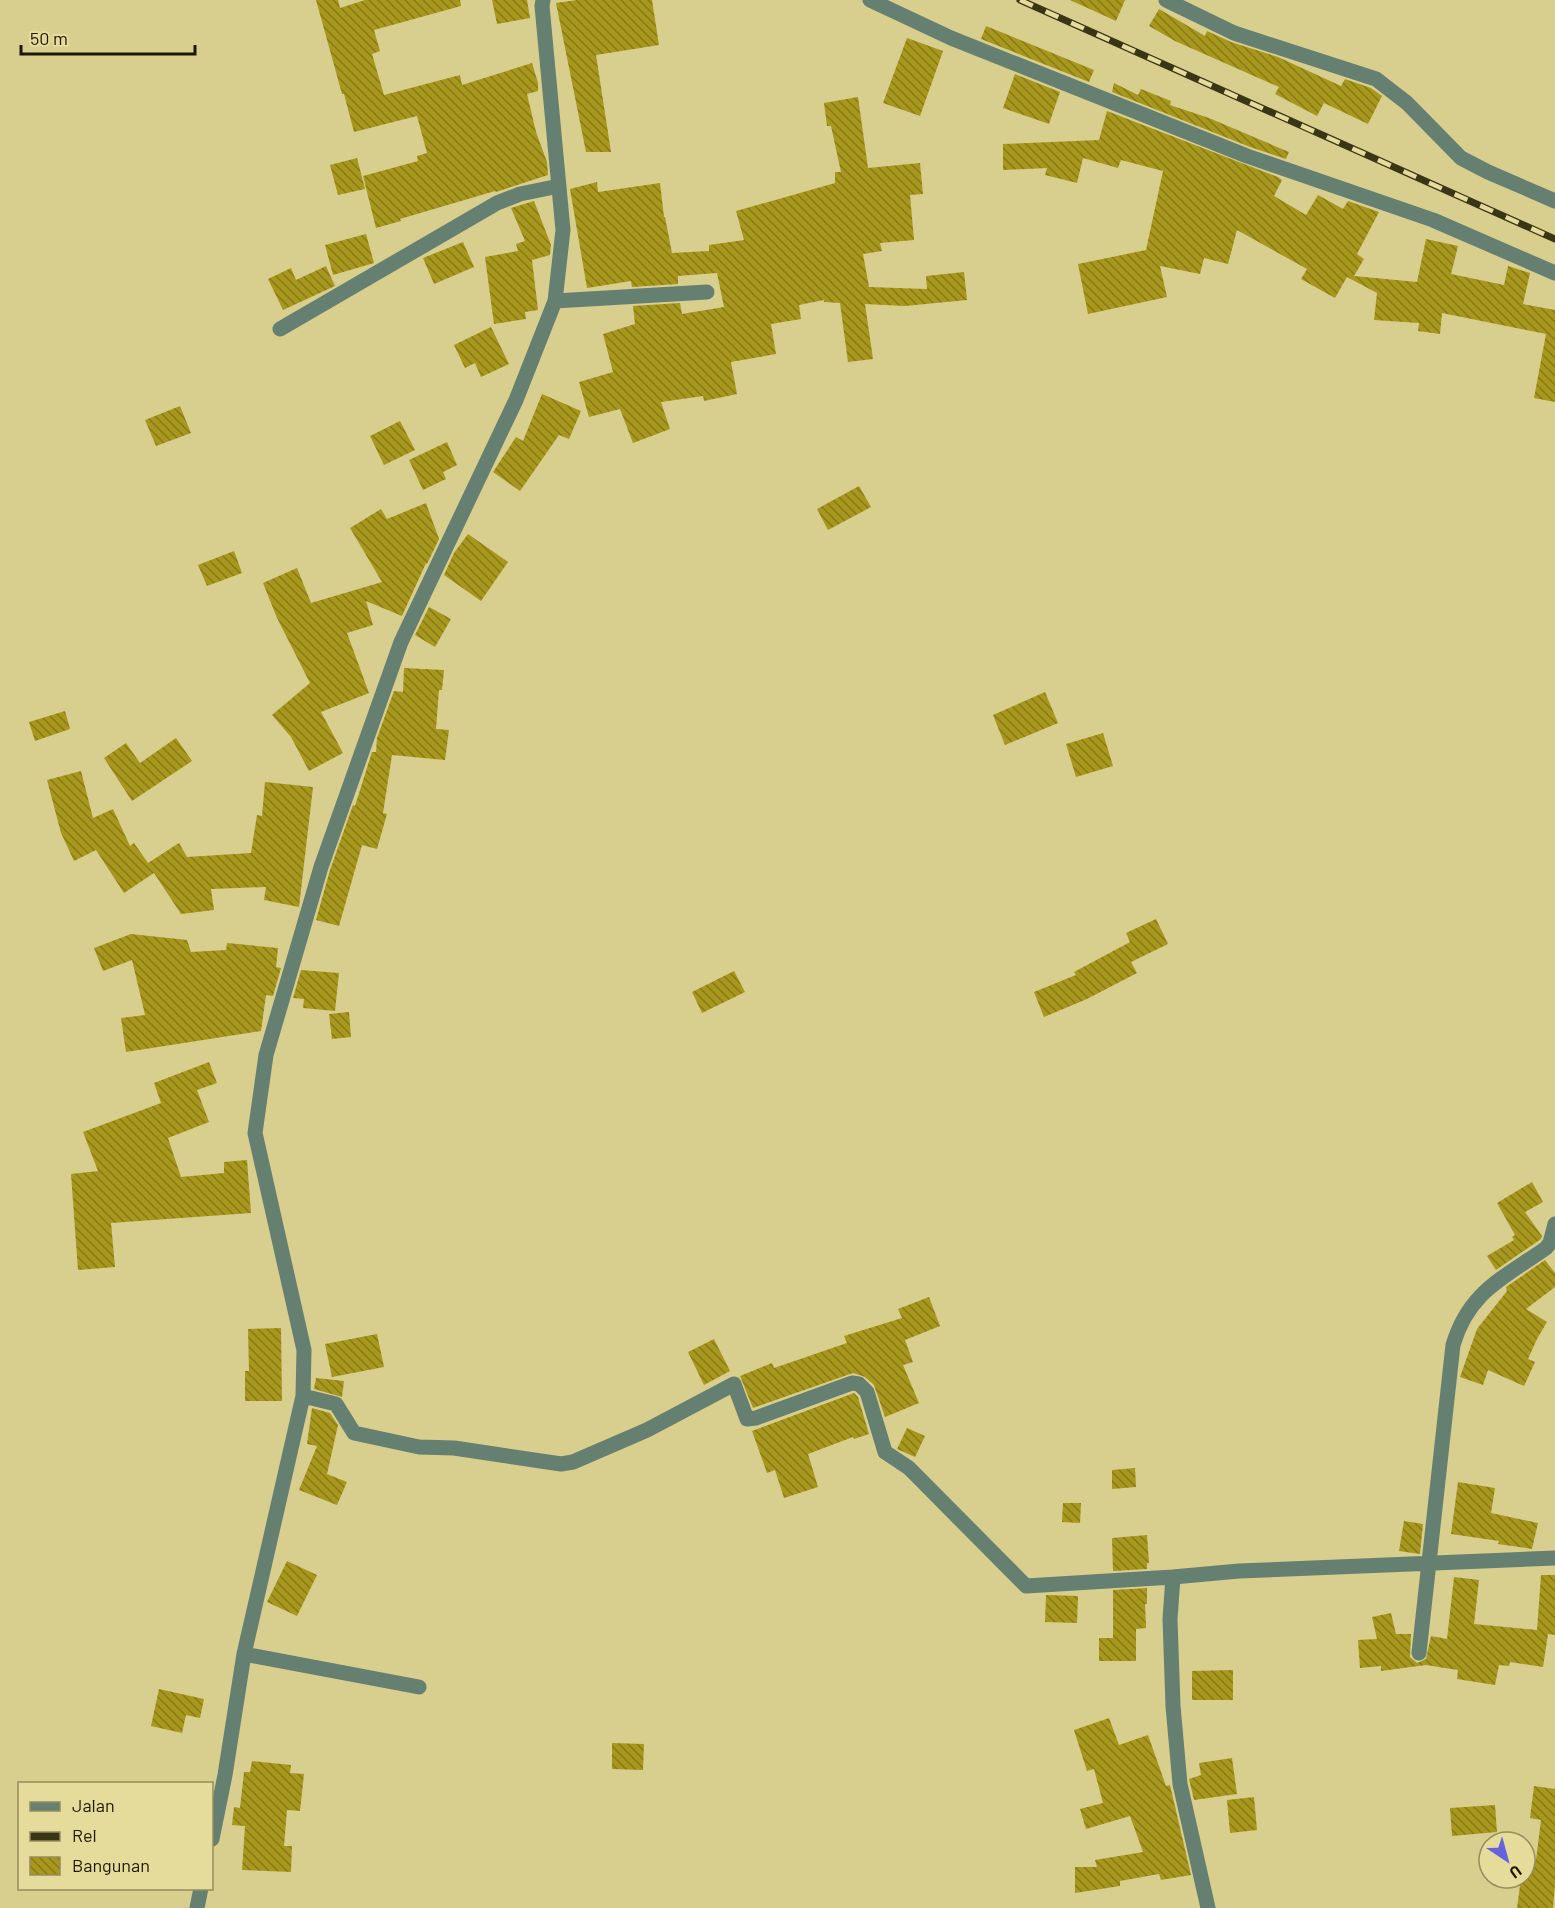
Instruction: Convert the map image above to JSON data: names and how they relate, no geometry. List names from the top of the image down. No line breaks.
{"legend":["Jalan","Rel","Bangunan"],"scale_bar":"50 m","north":"bottom right"}
